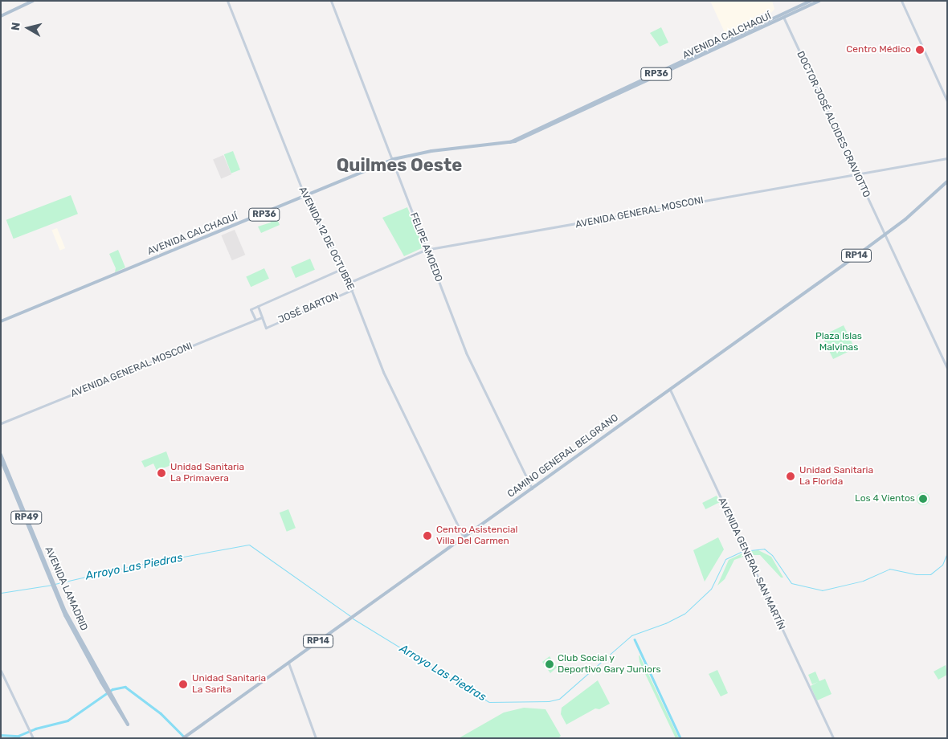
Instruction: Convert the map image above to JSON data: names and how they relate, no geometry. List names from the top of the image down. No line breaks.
{"streets":{"main road":["AVENIDA CALCHAQUÍ","RP36","DOCTOR JOSÉ ALCIDES CRAVIOTTO","AVENIDA GENERAL MOSCONI","AVENIDA 12 DE OCTUBRE","FELIPE AMOEDO","RP14","JOSÉ BARTON","CAMINO GENERAL BELGRANO","RP49","AVENIDA GENERAL SAN MARTÍN","AVENIDA LAMADRID"]},"crossings":[["AVENIDA CALCHAQUÍ","DOCTOR JOSÉ ALCIDES CRAVIOTTO"],["AVENIDA CALCHAQUÍ","AVENIDA 12 DE OCTUBRE"],["AVENIDA CALCHAQUÍ","FELIPE AMOEDO"],["DOCTOR JOSÉ ALCIDES CRAVIOTTO","AVENIDA GENERAL MOSCONI"],["DOCTOR JOSÉ ALCIDES CRAVIOTTO","CAMINO GENERAL BELGRANO"],["AVENIDA GENERAL MOSCONI","AVENIDA 12 DE OCTUBRE"],["AVENIDA GENERAL MOSCONI","FELIPE AMOEDO"],["AVENIDA GENERAL MOSCONI","JOSÉ BARTON"],["AVENIDA 12 DE OCTUBRE","JOSÉ BARTON"],["AVENIDA 12 DE OCTUBRE","CAMINO GENERAL BELGRANO"],["FELIPE AMOEDO","CAMINO GENERAL BELGRANO"],["CAMINO GENERAL BELGRANO","AVENIDA GENERAL SAN MARTÍN"]],"districts":["Quilmes Oeste"],"water":["Arroyo Las Piedras"],"parks":["Plaza Islas Malvinas"],"places":["Centro Médico","Unidad Sanitaria La Primavera","Unidad Sanitaria La Florida","Los 4 Vientos","Centro Asistencial Villa Del Carmen","Club Social y Deportivo Gary Juniors","Unidad Sanitaria La Sarita"],"north":"left"}
